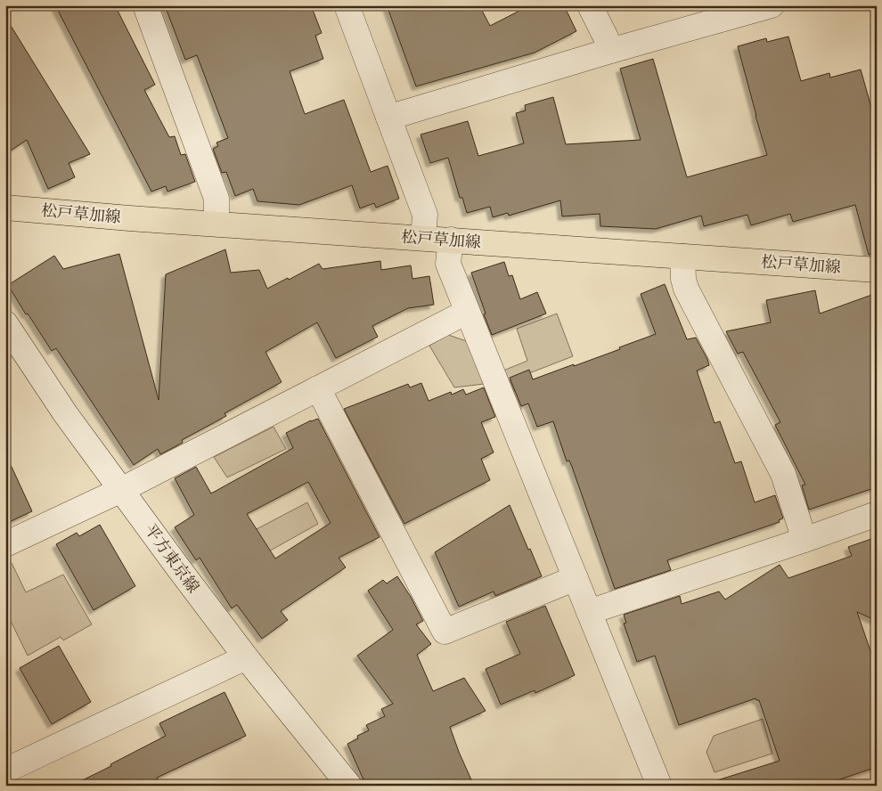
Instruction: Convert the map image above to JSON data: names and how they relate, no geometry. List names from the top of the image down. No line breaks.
{"streets":{"main road":["松戸草加線"],"street":["平方東京線"]}}
